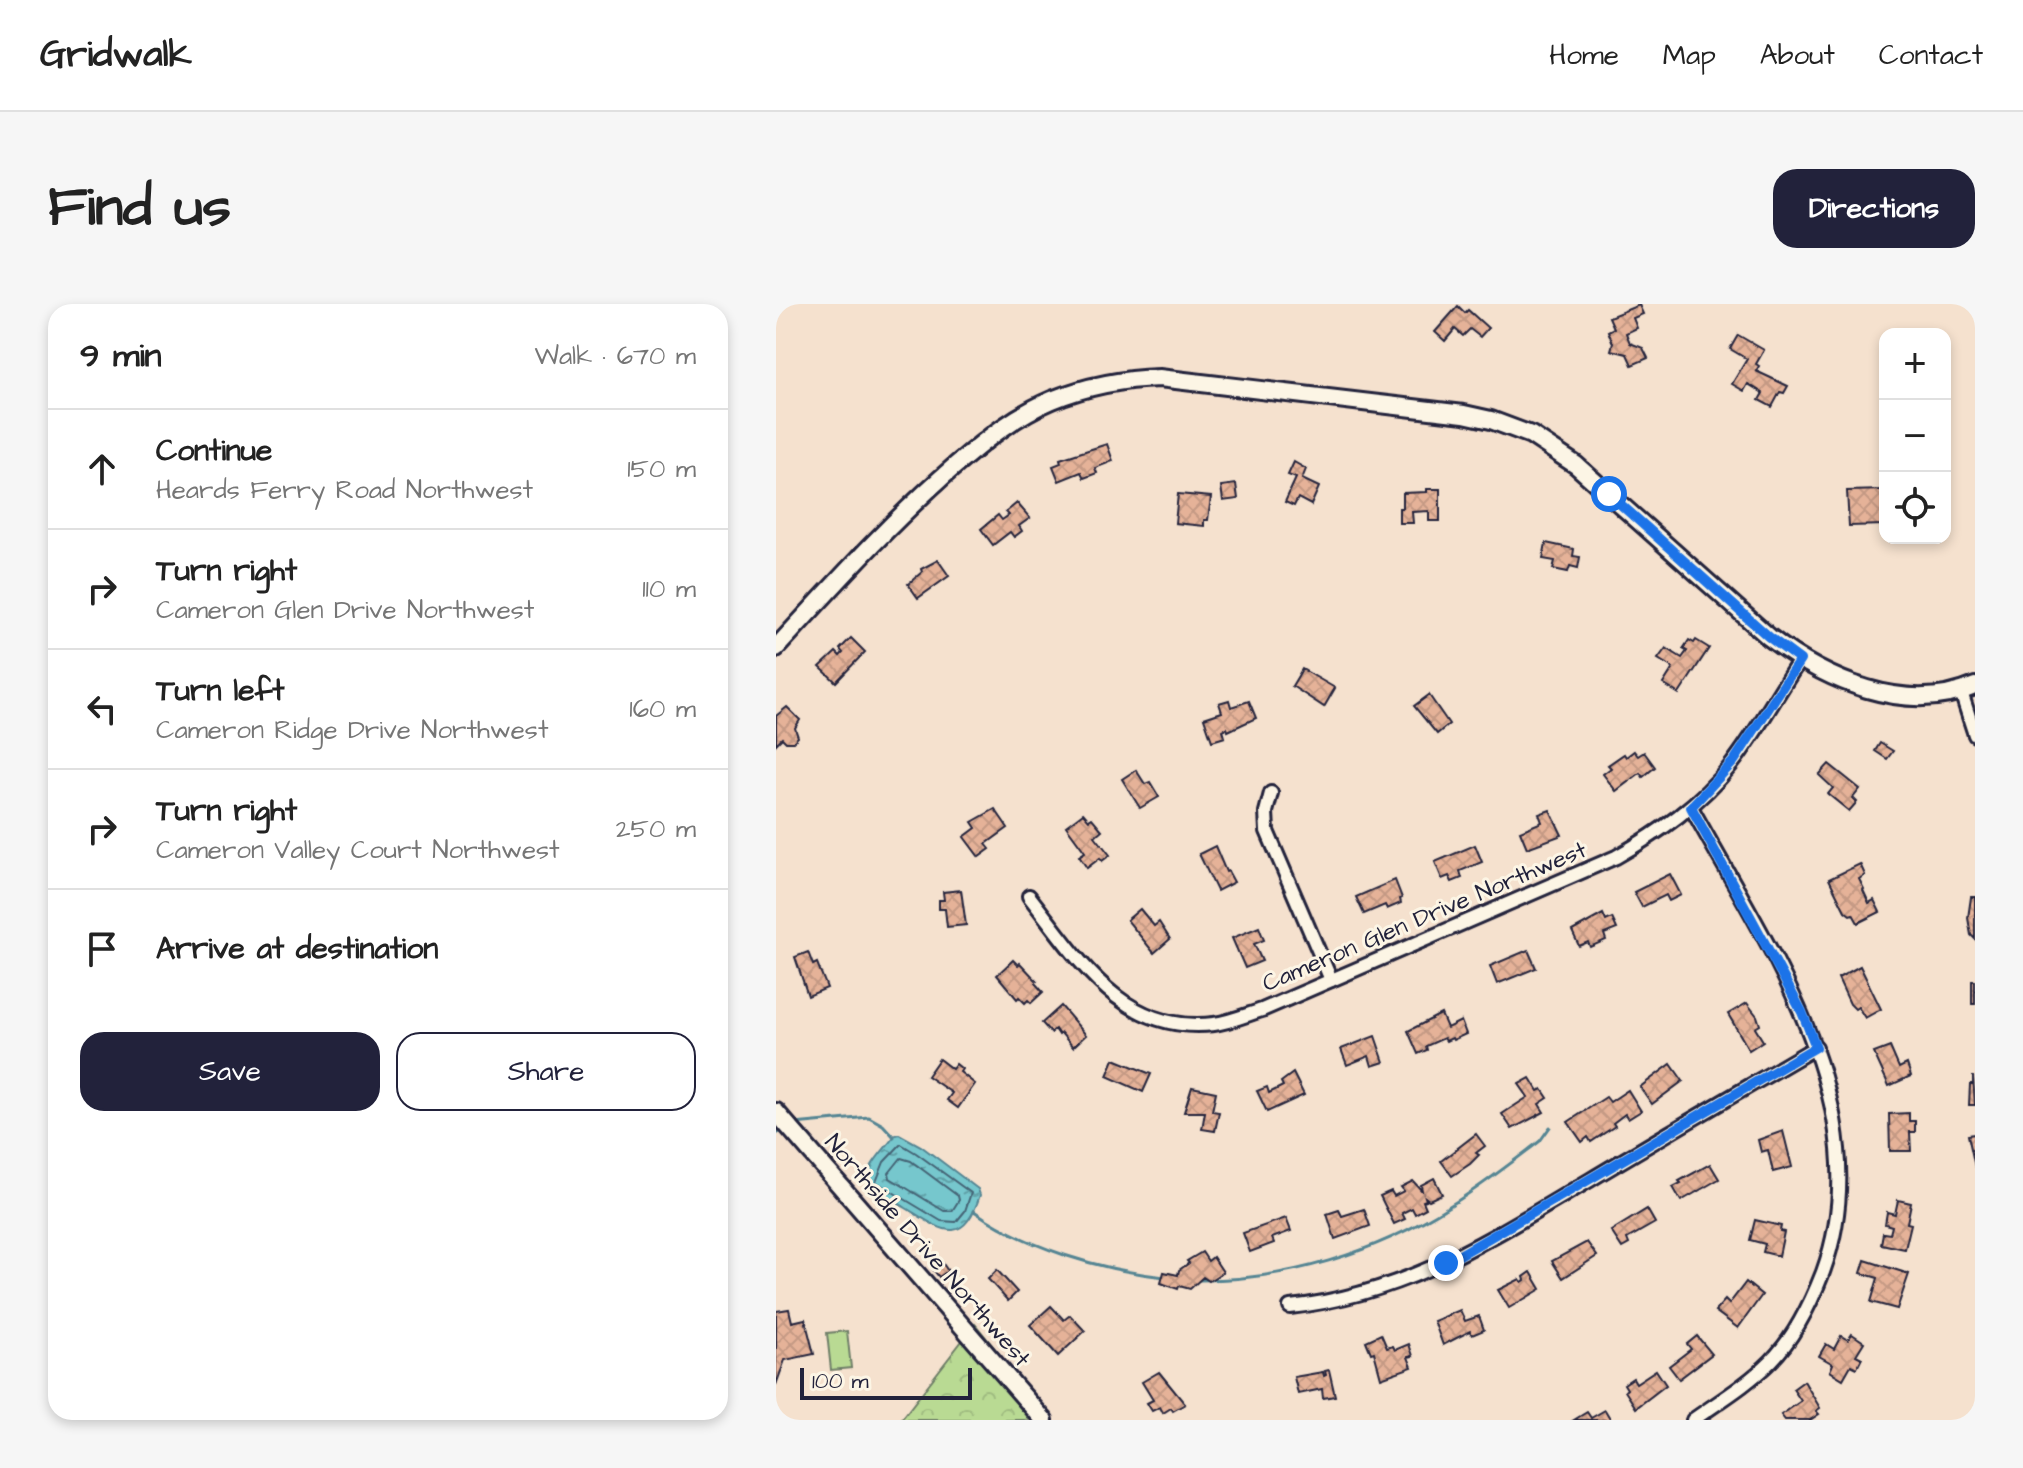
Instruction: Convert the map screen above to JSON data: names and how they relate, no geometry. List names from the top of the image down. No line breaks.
{"streets":{"street":["Cameron Glen Drive Northwest","Northside Drive Northwest"]},"scale_bar":"100 m","page":{"header":"Gridwalk","nav":["Home","Map","About","Contact"],"title":"Find us","buttons":["Directions",["Save","Share"]],"heading":["9 min","Walk · 670 m"],"map_buttons":["+","−"],"list":[["Continue","Heards Ferry Road Northwest","150 m"],["Turn right","Cameron Glen Drive Northwest","110 m"],["Turn left","Cameron Ridge Drive Northwest","160 m"],["Turn right","Cameron Valley Court Northwest","250 m"],"Arrive at destination"],"scale":"100 m"}}
